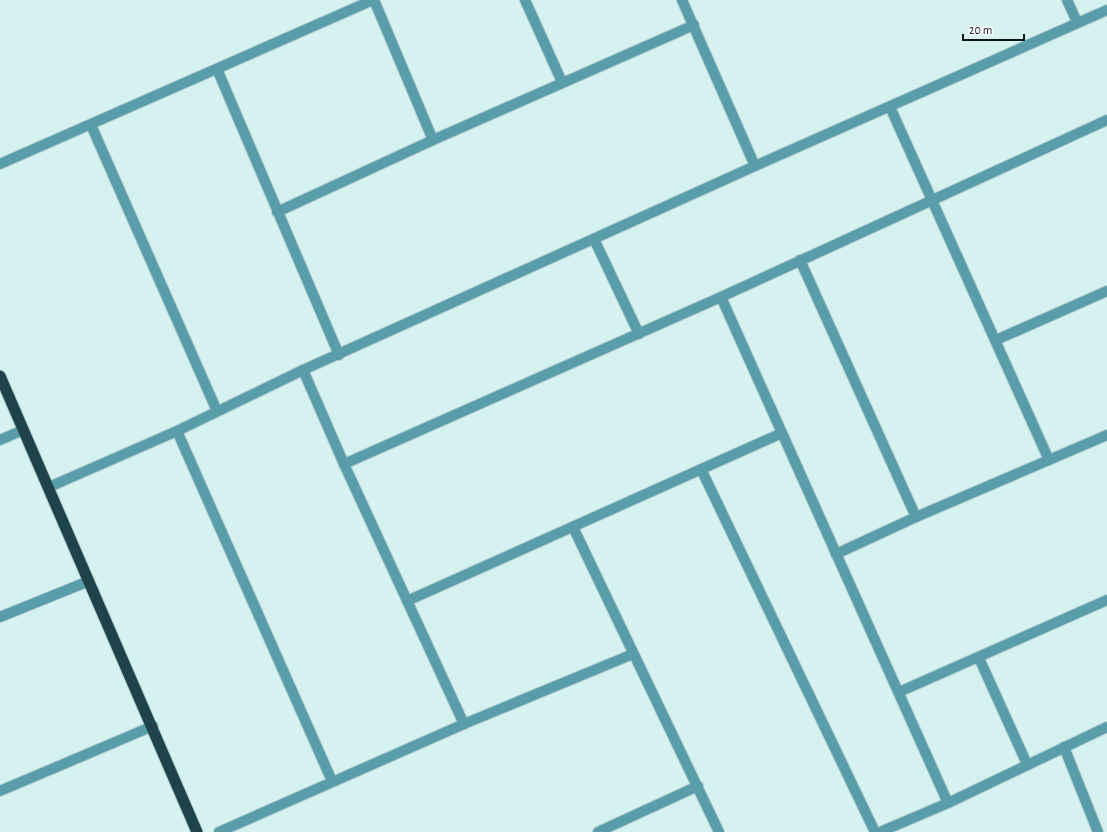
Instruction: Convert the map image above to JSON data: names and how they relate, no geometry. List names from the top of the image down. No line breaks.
{"scale_bar":"20 m"}
